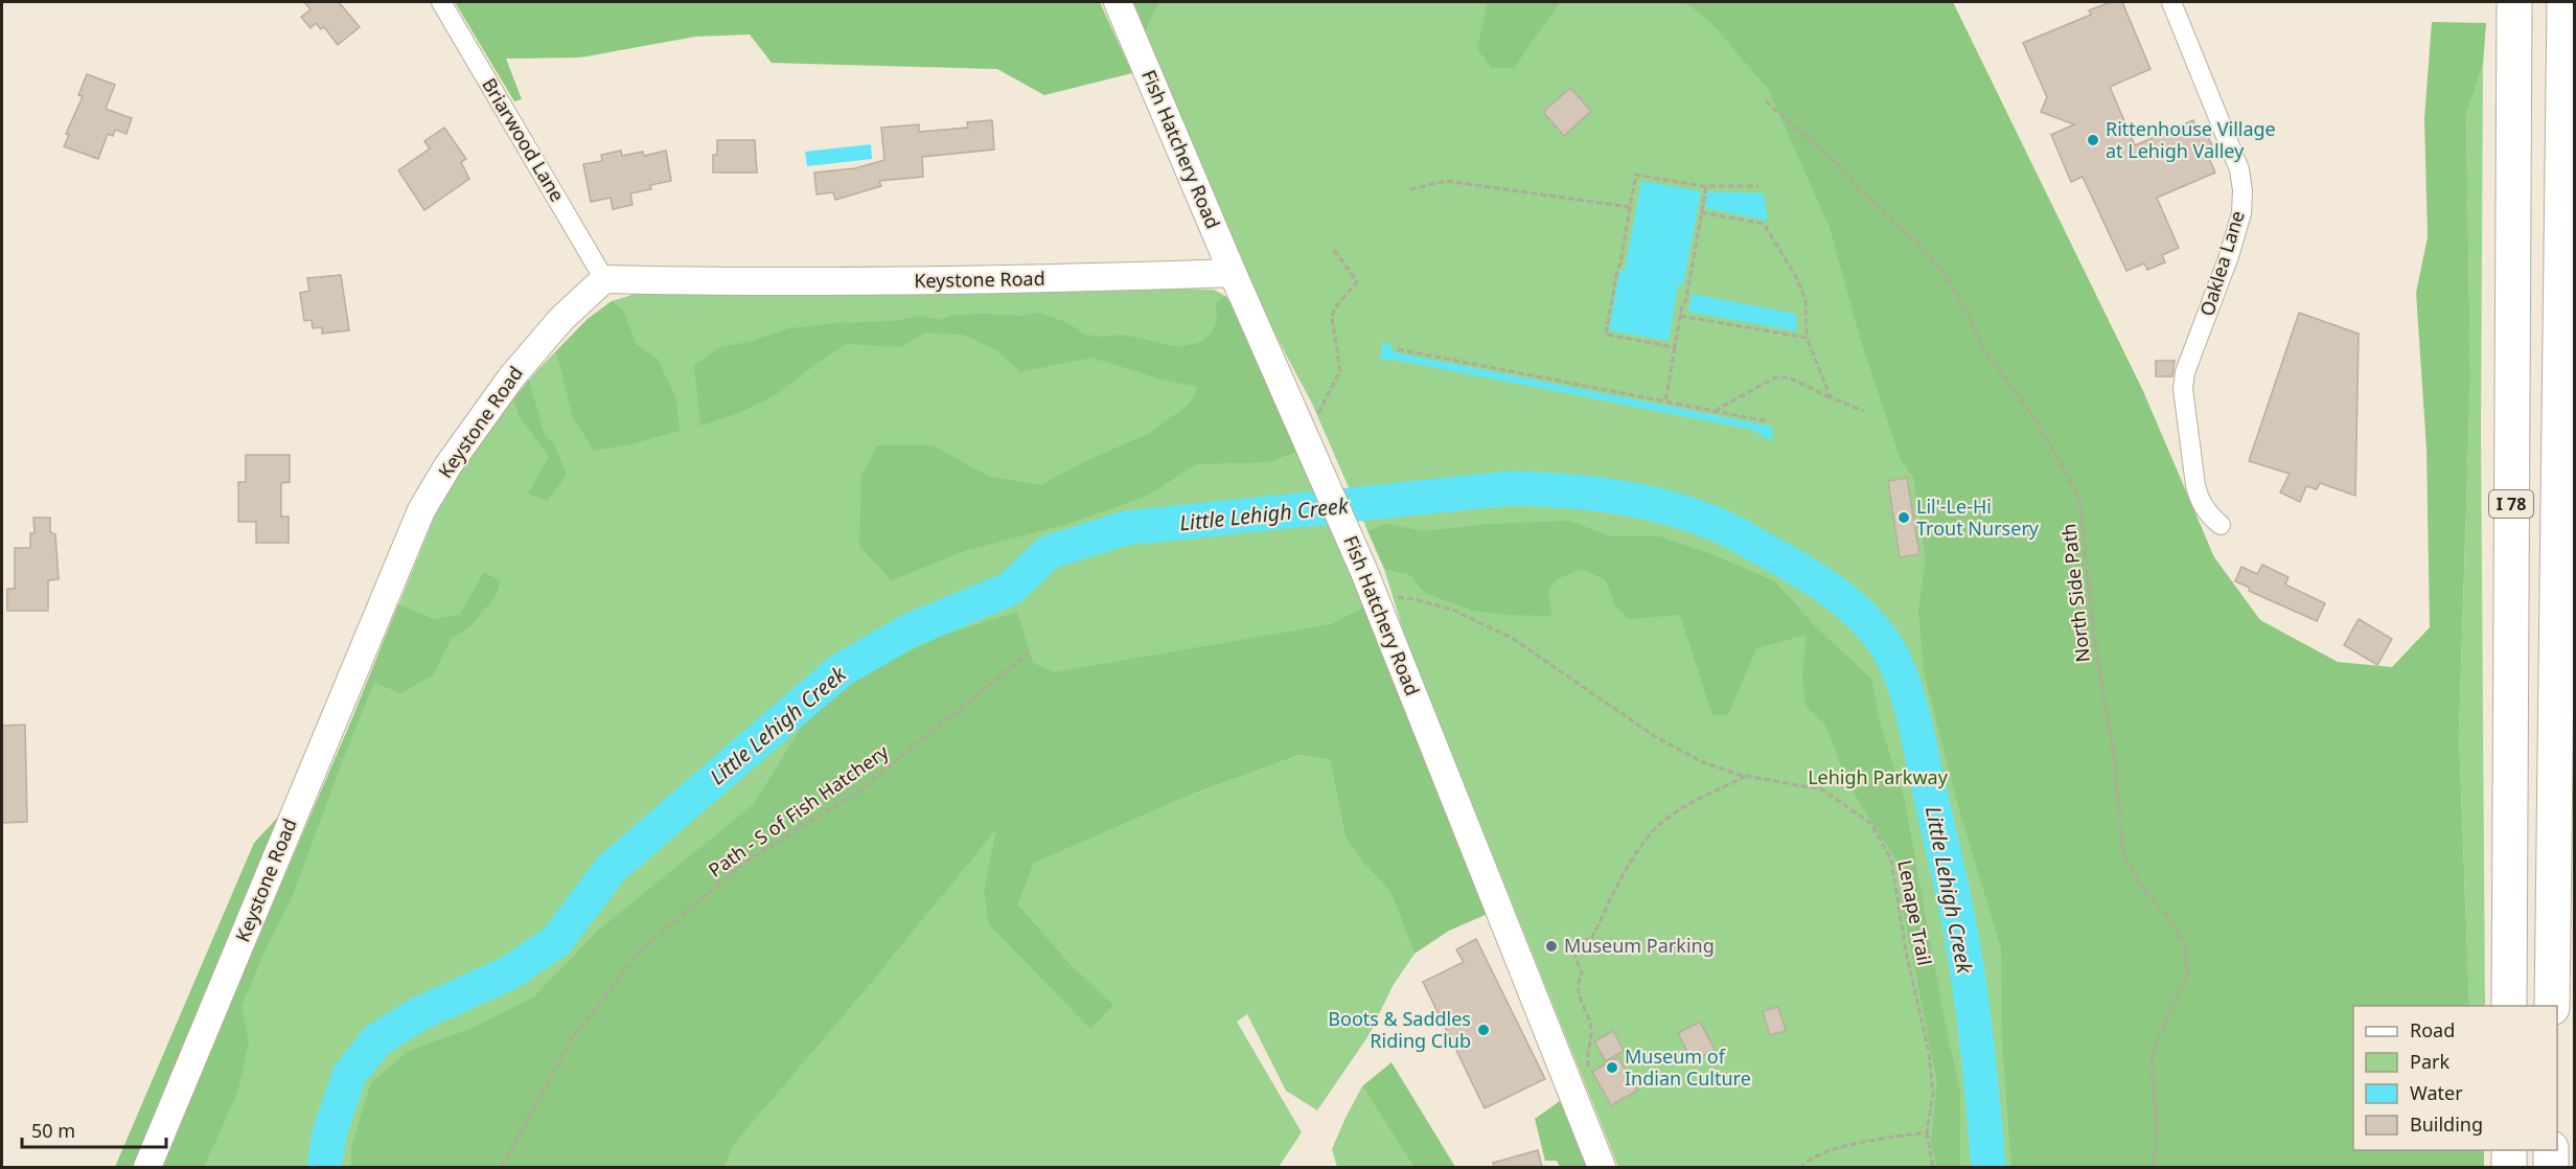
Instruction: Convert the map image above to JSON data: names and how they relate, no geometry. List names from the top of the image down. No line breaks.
{"streets":{"highway":["I 78"],"street":["Briarwood Lane","Fish Hatchery Road","Oaklea Lane","Keystone Road"],"path":["North Side Path","Path - S of Fish Hatchery","Lenape Trail"]},"crossings":[["Briarwood Lane","Keystone Road"],["Fish Hatchery Road","Keystone Road"],["Fish Hatchery Road","Lenape Trail"]],"water":["Little Lehigh Creek"],"parks":["Lehigh Parkway"],"places":["Rittenhouse Village at Lehigh Valley","Lil'-Le-Hi Trout Nursery","Museum Parking","Boots & Saddles Riding Club","Museum of Indian Culture"],"legend":["Road","Park","Water","Building"],"scale_bar":"50 m"}
